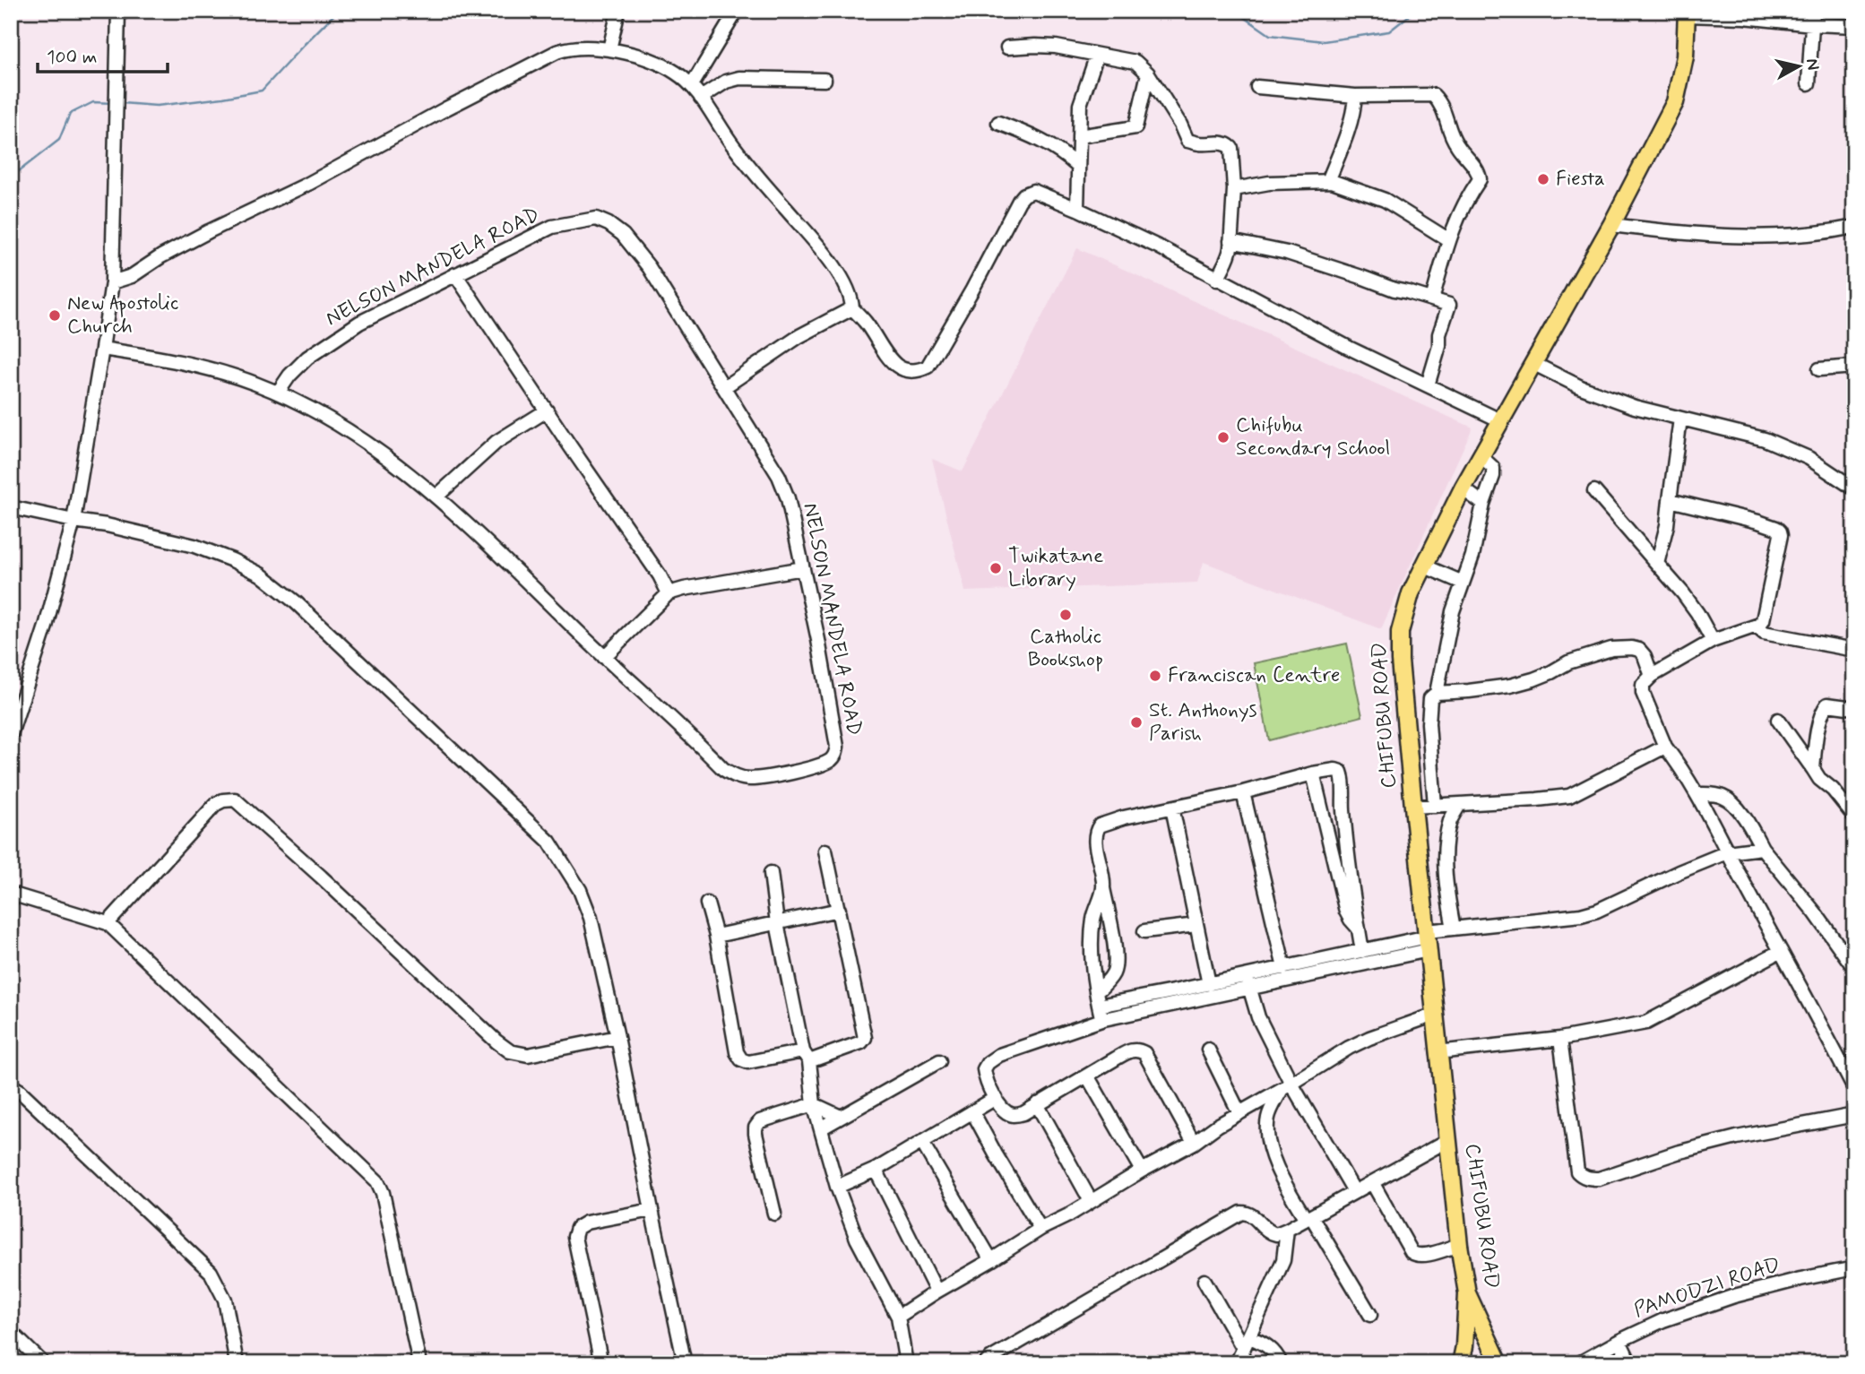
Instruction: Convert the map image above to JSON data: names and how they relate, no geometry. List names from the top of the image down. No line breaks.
{"streets":{"main road":["CHIFUBU ROAD"],"street":["NELSON MANDELA ROAD","PAMODZI ROAD"]},"places":["Fiesta","New Apostolic Church","Chifubu Secondary School","Twikatane Library","Catholic Bookshop","Franciscan Centre","St. Anthonys Parish"],"scale_bar":"100 m","north":"right"}
